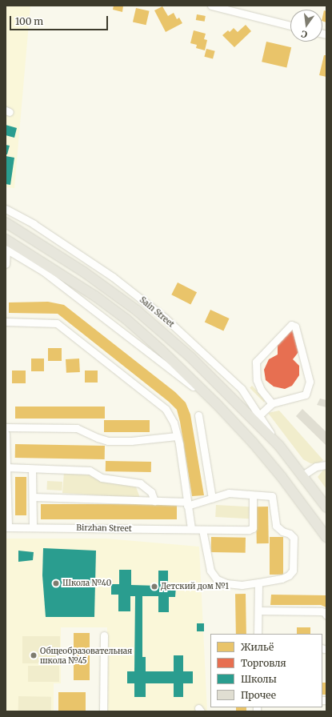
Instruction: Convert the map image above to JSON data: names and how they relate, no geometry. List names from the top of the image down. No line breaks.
{"streets":{"main road":["Sain Street"],"street":["Birzhan Street"]},"places":["Школа №40","Детский дом №1","Общеобразовательная школа №45"],"legend":["Жильё","Торговля","Школы","Прочее"],"scale_bar":"100 m","north":"bottom"}
